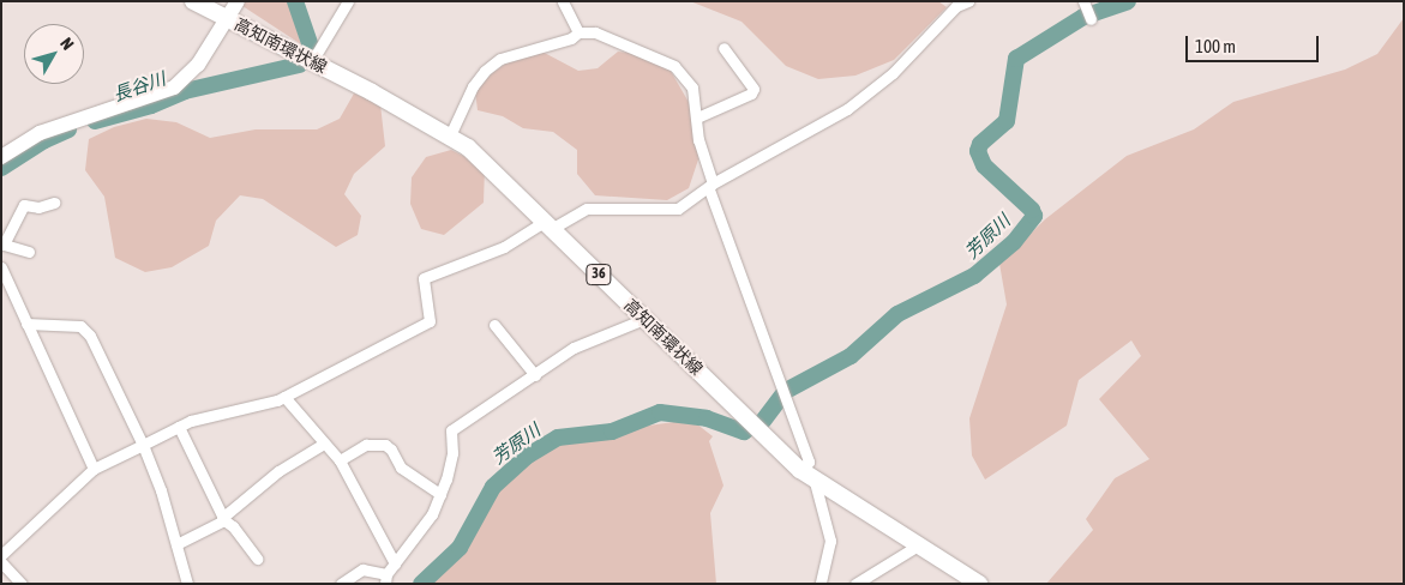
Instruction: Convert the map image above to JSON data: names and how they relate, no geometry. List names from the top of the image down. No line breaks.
{"streets":{"main road":["高知南環状線","36"]},"water":["長谷川","芳原川"],"scale_bar":"100 m","north":"top right"}
